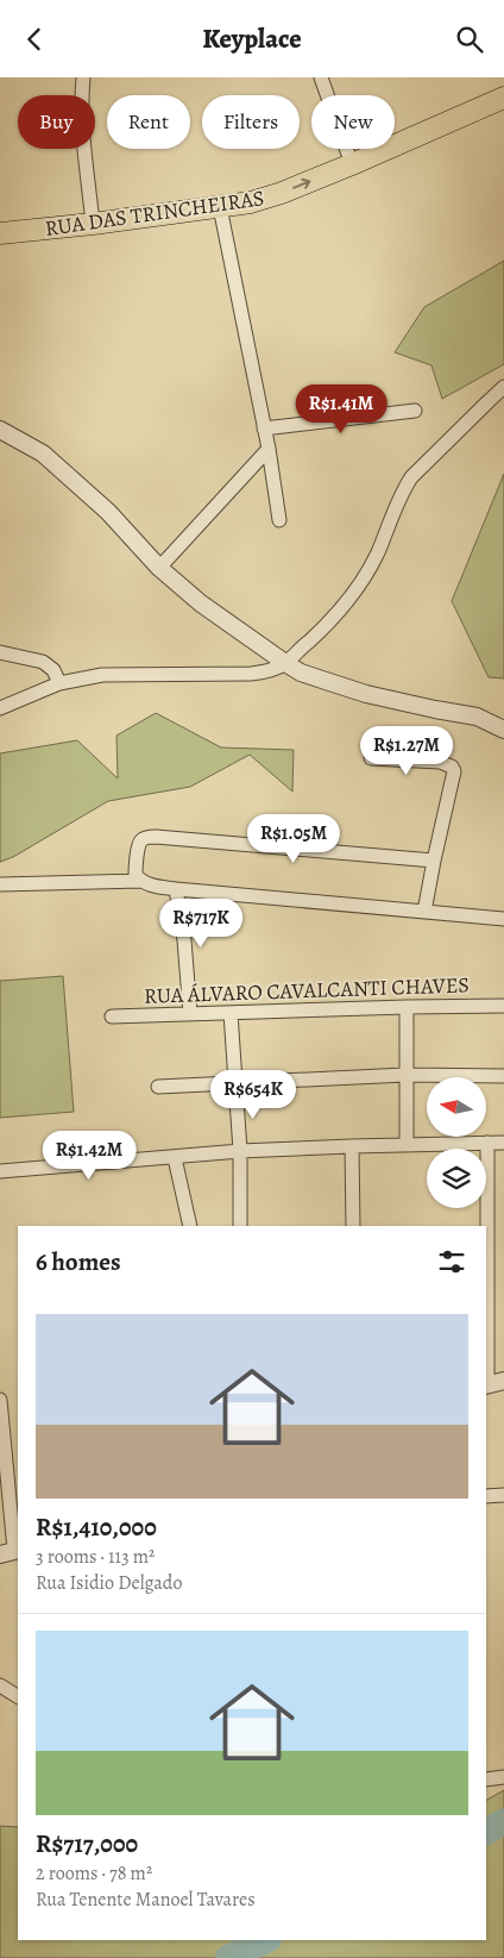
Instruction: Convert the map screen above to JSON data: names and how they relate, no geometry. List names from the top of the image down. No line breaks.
{"streets":{"main road":["RUA DAS TRINCHEIRAS"],"street":["RUA ÁLVARO CAVALCANTI CHAVES"]},"north":"left","page":{"header":"Keyplace","chip":["Buy","Rent","Filters","New"],"price":["R$1.41M","R$1.27M","R$1.05M","R$717K","R$654K","R$1.42M"],"heading":"6 homes","list":[{"name":"R$1,410,000","note":"3 rooms · 113 m² · Rua Isidio Delgado"},{"name":"R$717,000","note":"2 rooms · 78 m² · Rua Tenente Manoel Tavares"}]}}
